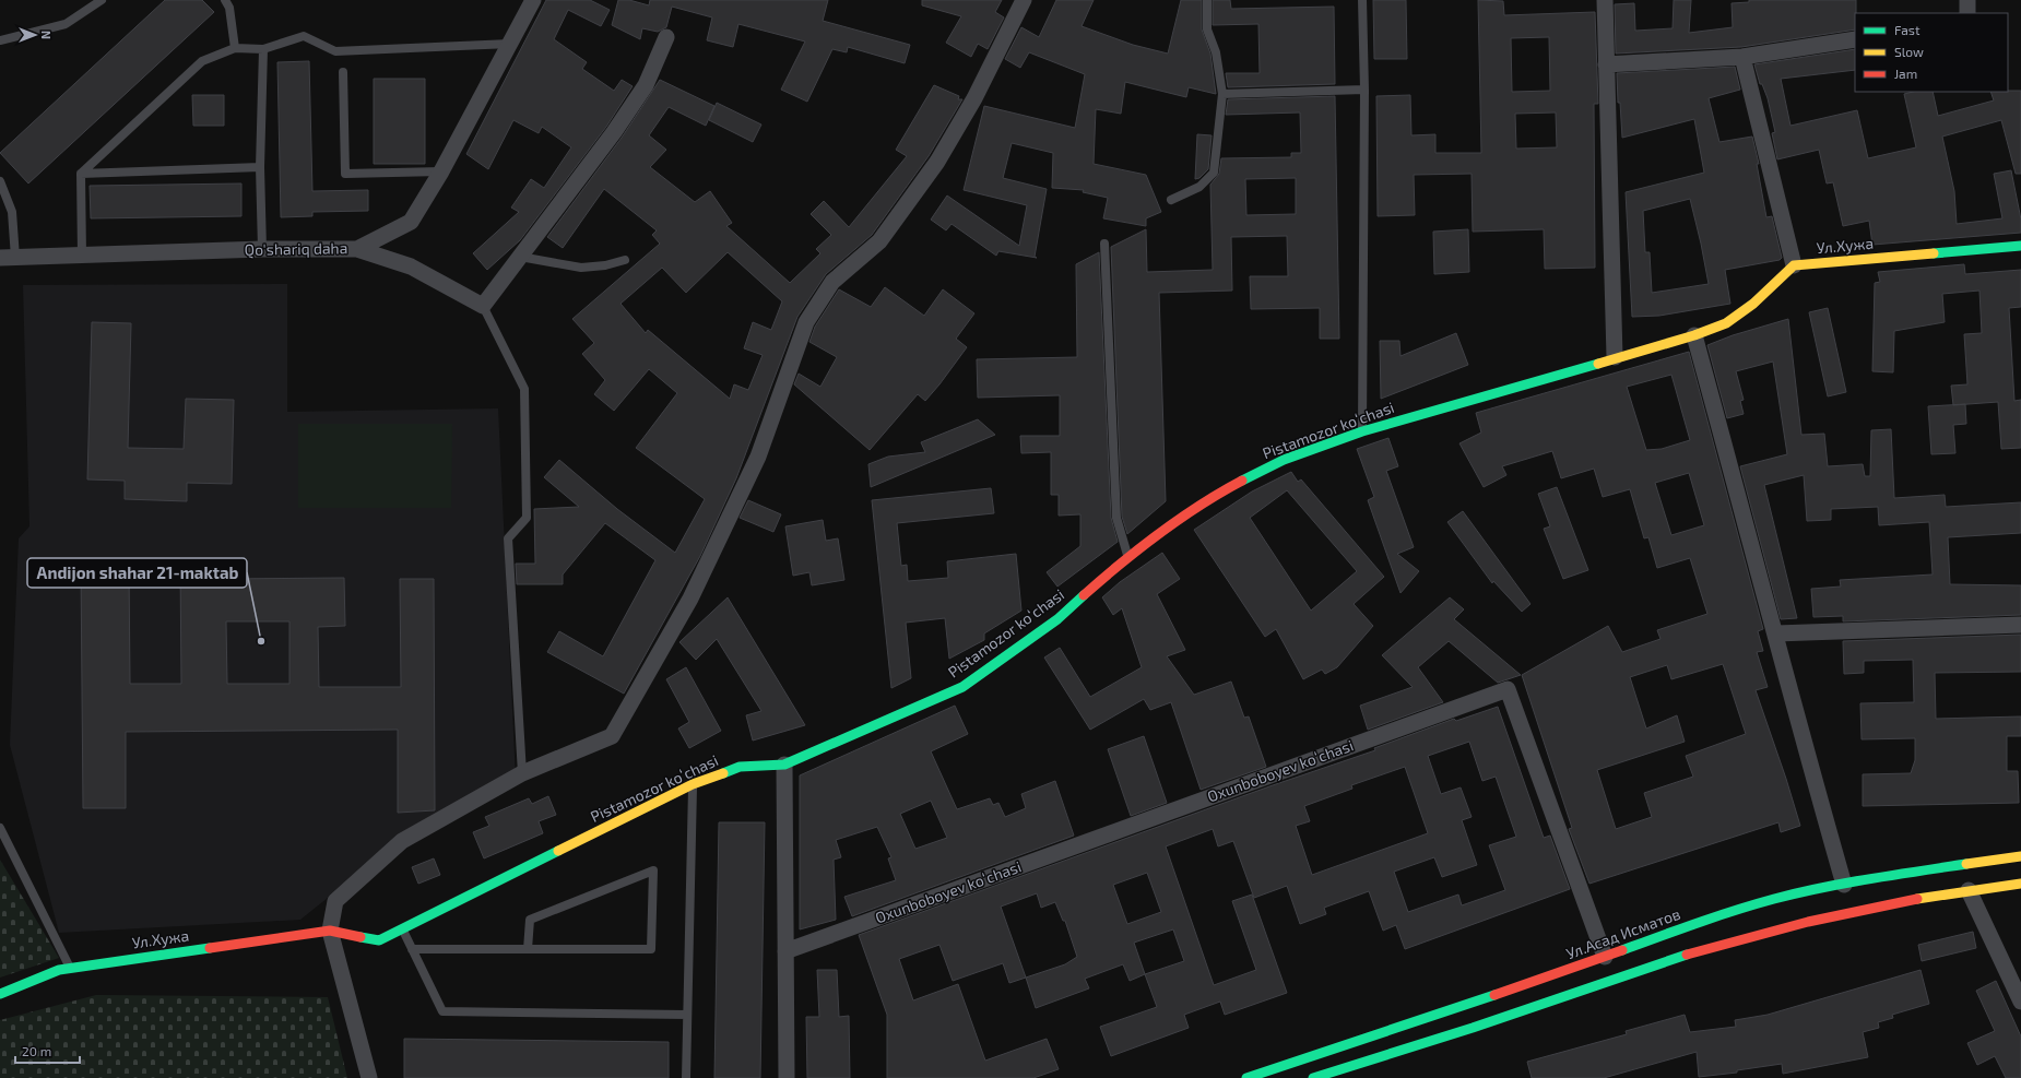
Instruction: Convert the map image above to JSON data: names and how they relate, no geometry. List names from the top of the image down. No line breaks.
{"streets":{"street":["Ул.Хужа","Qo'shariq daha","Pistamozor koʻchasi","Oxunboboyev koʻchasi","Ул.Асад Исматов"]},"crossings":[["Ул.Хужа","Pistamozor koʻchasi"],["Oxunboboyev koʻchasi","Ул.Асад Исматов"]],"places":["Andijon shahar 21-maktab"],"legend":["Fast","Slow","Jam"],"scale_bar":"20 m","north":"right"}
